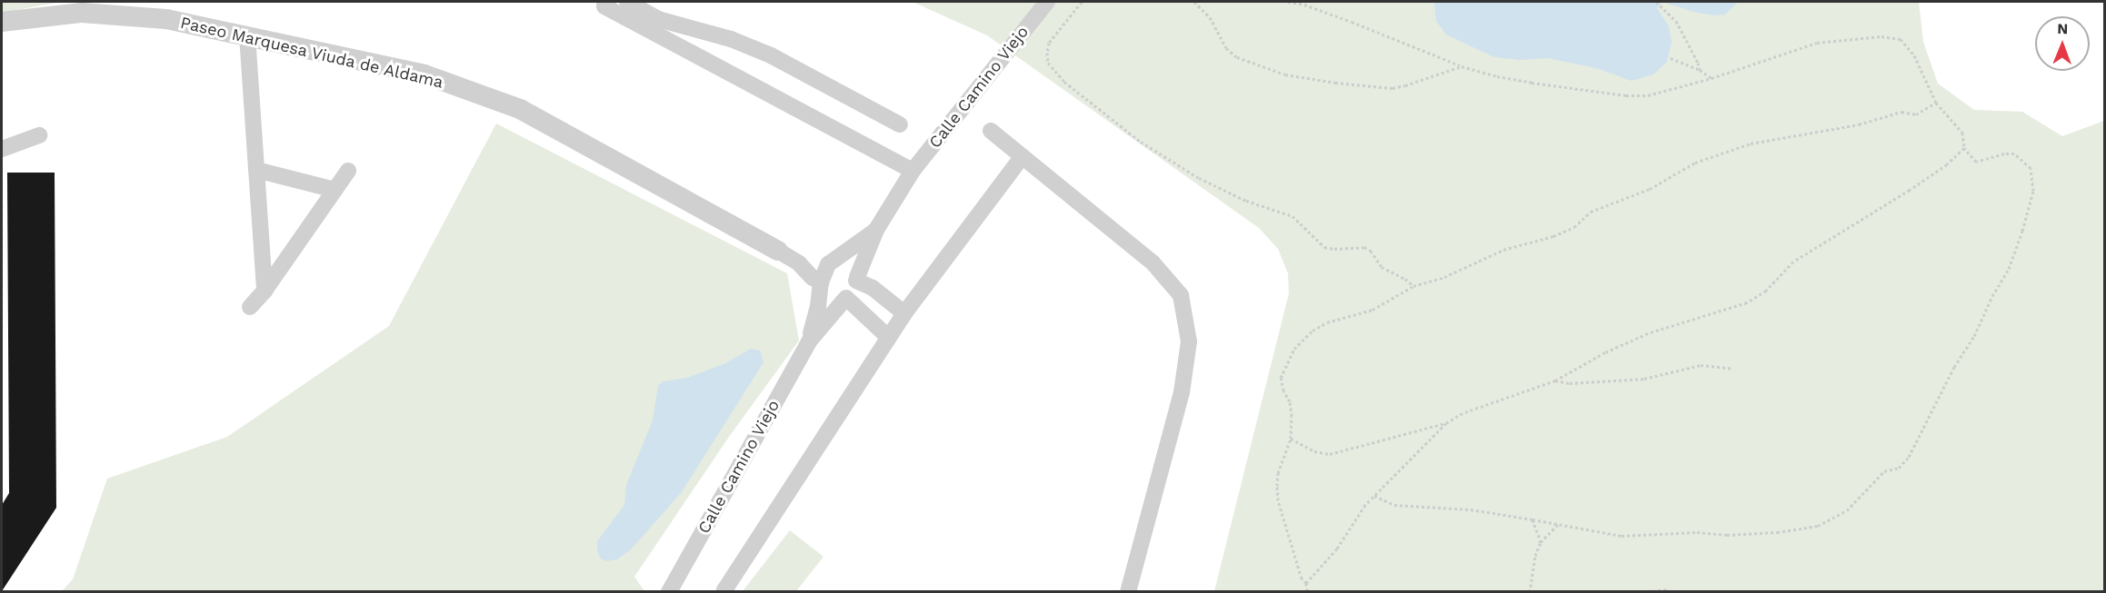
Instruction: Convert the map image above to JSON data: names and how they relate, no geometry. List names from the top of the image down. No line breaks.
{"streets":{"street":["Paseo Marquesa Viuda de Aldama","Calle Camino Viejo"]},"crossings":[["Paseo Marquesa Viuda de Aldama","Calle Camino Viejo"]],"north":"top"}
